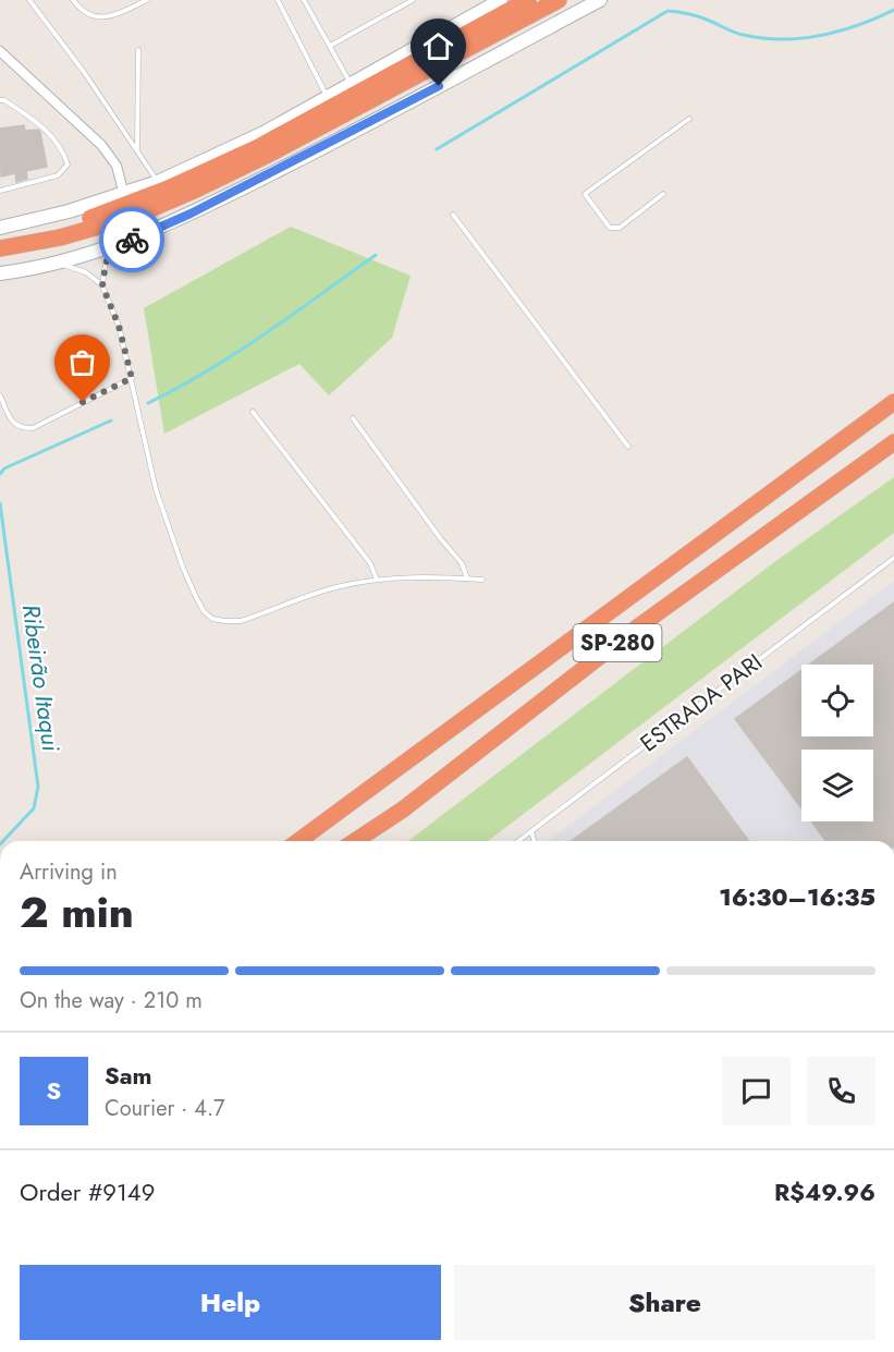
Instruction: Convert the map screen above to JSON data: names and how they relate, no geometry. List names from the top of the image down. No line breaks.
{"streets":{"highway":["SP-280"],"lane":["ESTRADA PARI"]},"water":["Ribeirão Itaqui"],"page":{"heading":["2 min","Arriving in","16:30–16:35"],"panel":["Sam","Courier · 4.7","Order #9149","R$49.96"],"bar":"On the way · 210 m","round":"S","buttons":["Help","Share"]}}
